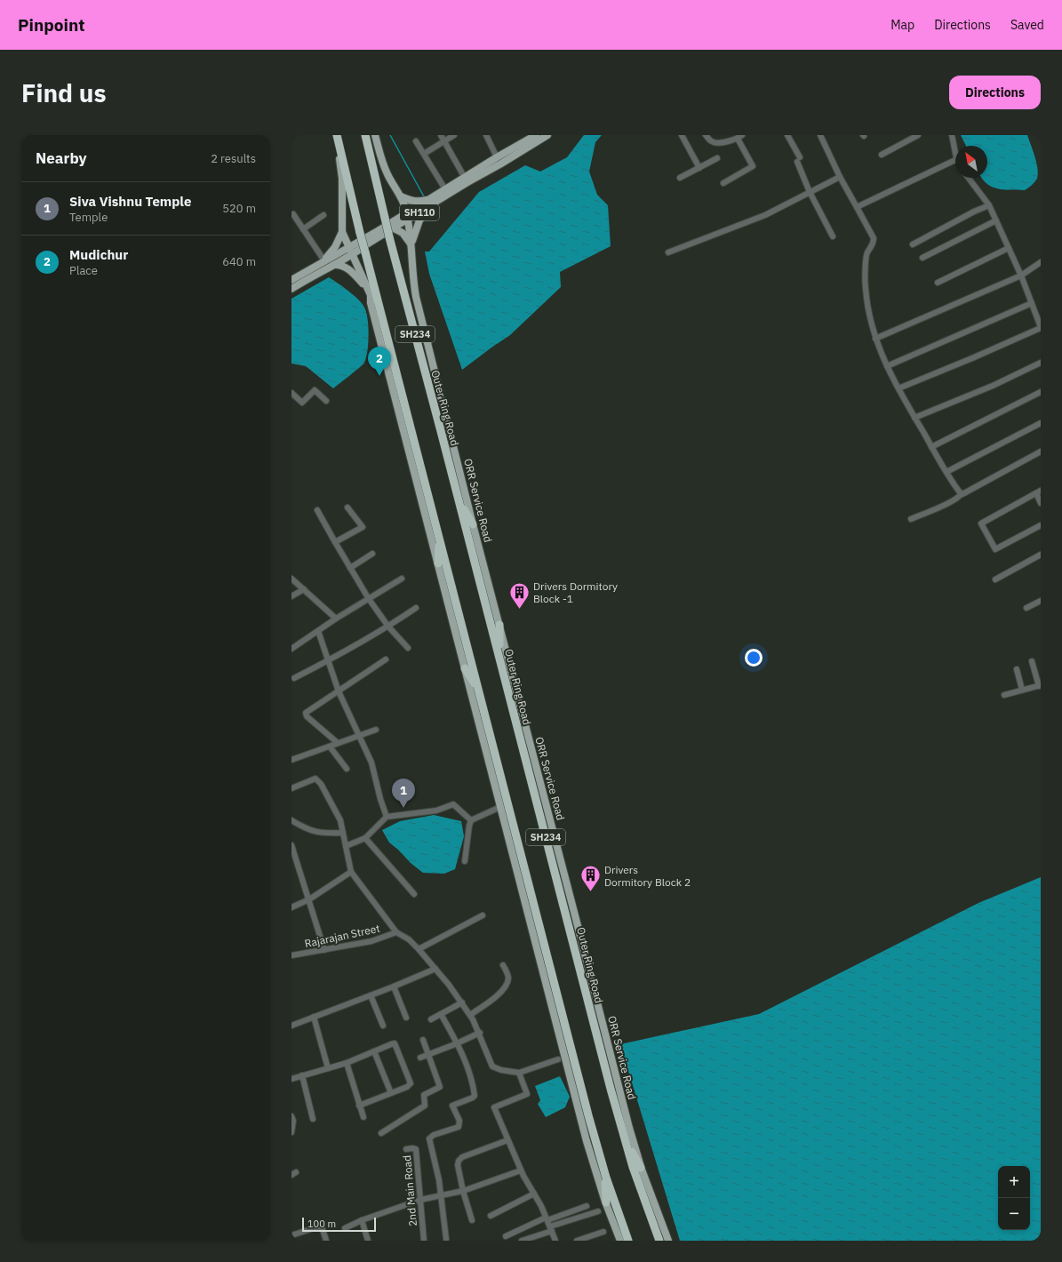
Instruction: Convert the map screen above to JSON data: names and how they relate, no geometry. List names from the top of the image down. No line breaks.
{"streets":{"highway":["SH234","Outer Ring Road"],"main road":["SH110","ORR Service Road"],"street":["Rajarajan Street","2nd Main Road"]},"crossings":[["SH110","ORR Service Road"]],"places":{"building":["Drivers Dormitory Block -1","Drivers Dormitory Block 2"]},"scale_bar":"100 m","north":"top left","page":{"header":"Pinpoint","nav":["Map","Directions","Saved"],"buttons":"Directions","title":"Find us","heading":["Nearby","2 results"],"list":[{"mark":"1","name":"Siva Vishnu Temple","note":"Temple","value":"520 m"},{"mark":"2","name":"Mudichur","note":"Place","value":"640 m"}],"pins":["2","1"],"map_buttons":["+","−"],"scale":"100 m"}}
